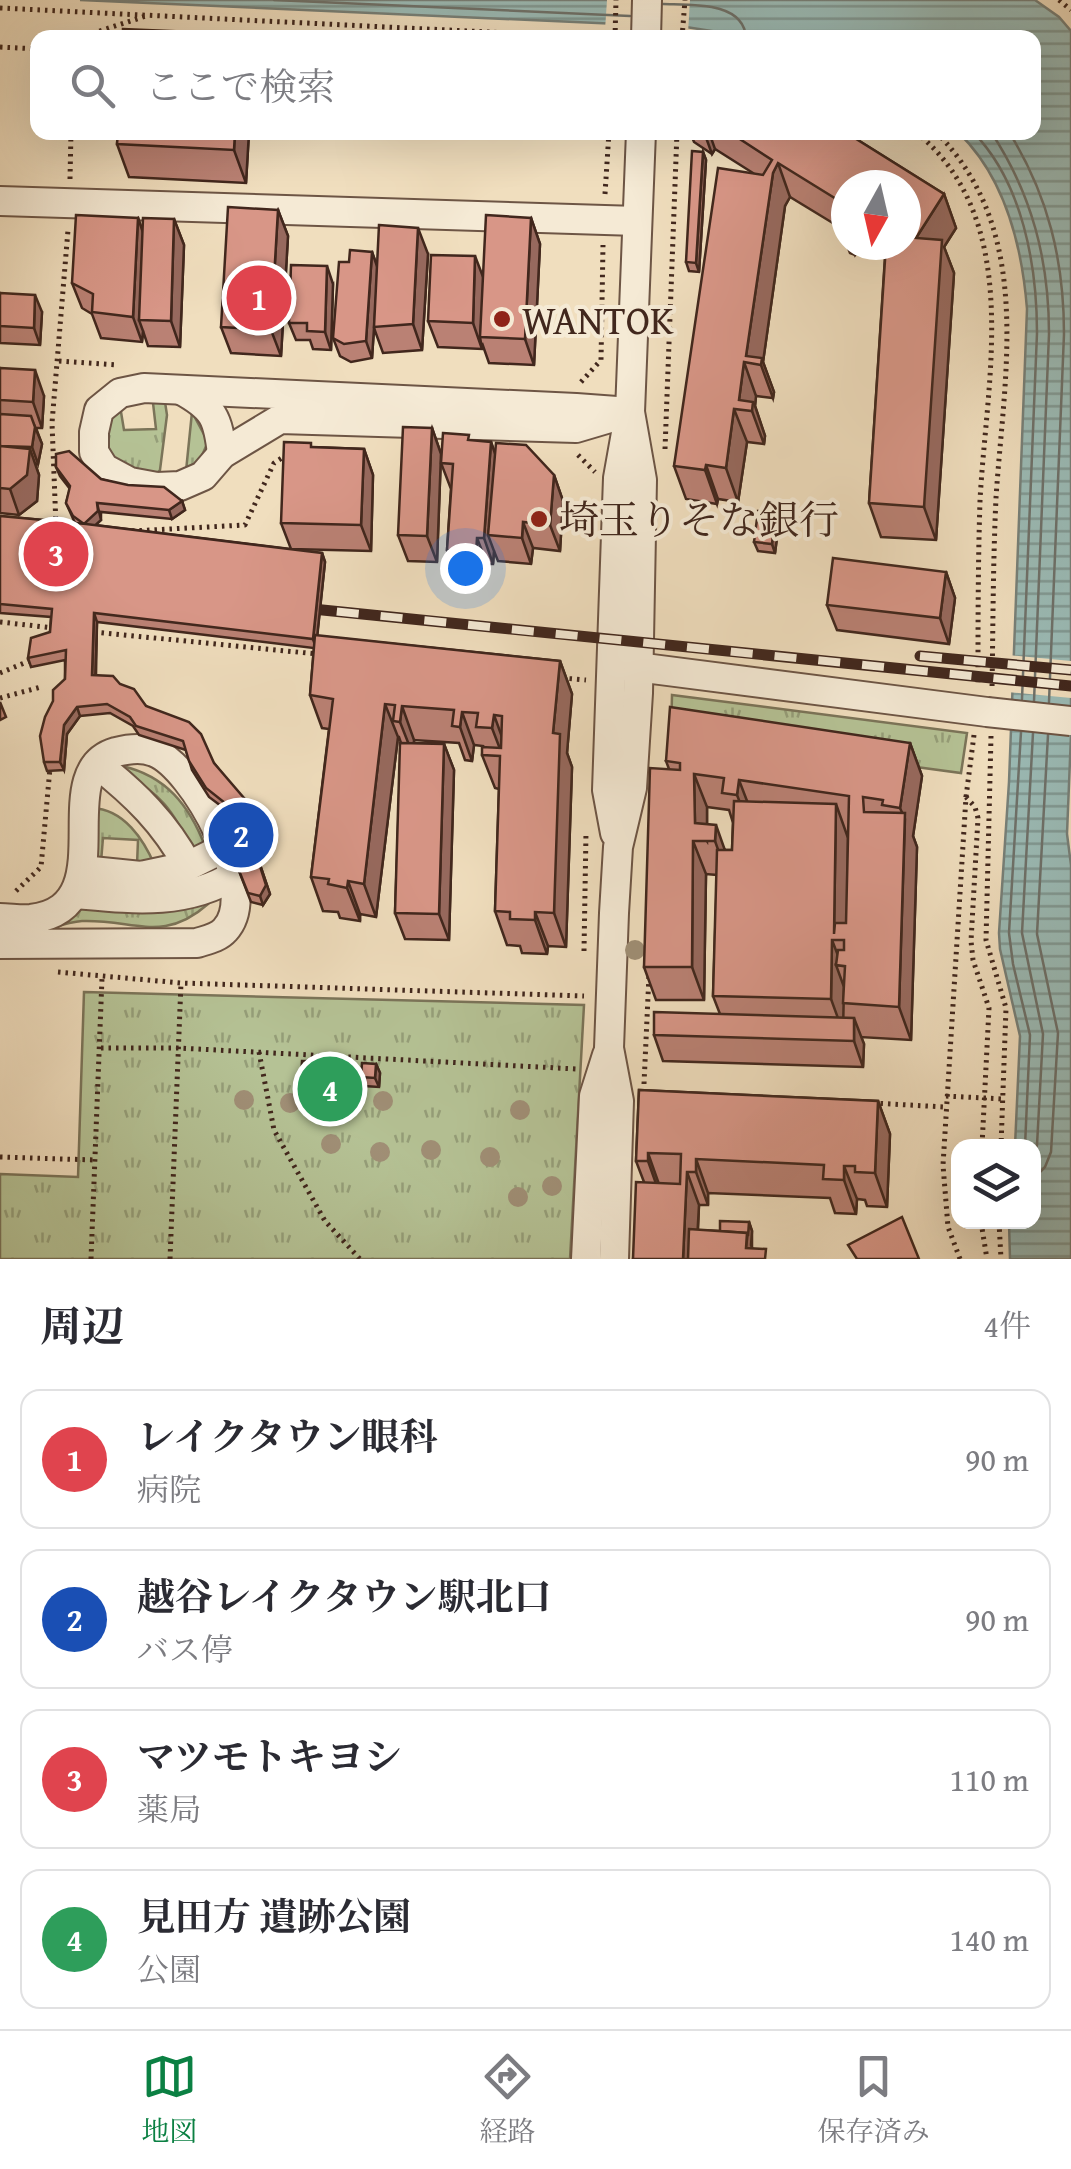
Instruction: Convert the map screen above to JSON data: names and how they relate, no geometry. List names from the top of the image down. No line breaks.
{"places":["WANTOK","埼玉りそな銀行"],"north":"bottom","page":{"search":"ここで検索","pins":["1","3","2","4"],"heading":["周辺","4件"],"list":[{"mark":"1","name":"レイクタウン眼科","note":"病院","value":"90 m"},{"mark":"2","name":"越谷レイクタウン駅北口","note":"バス停","value":"90 m"},{"mark":"3","name":"マツモトキヨシ","note":"薬局","value":"110 m"},{"mark":"4","name":"見田方 遺跡公園","note":"公園","value":"140 m"}],"nav":["地図","経路","保存済み"]}}
